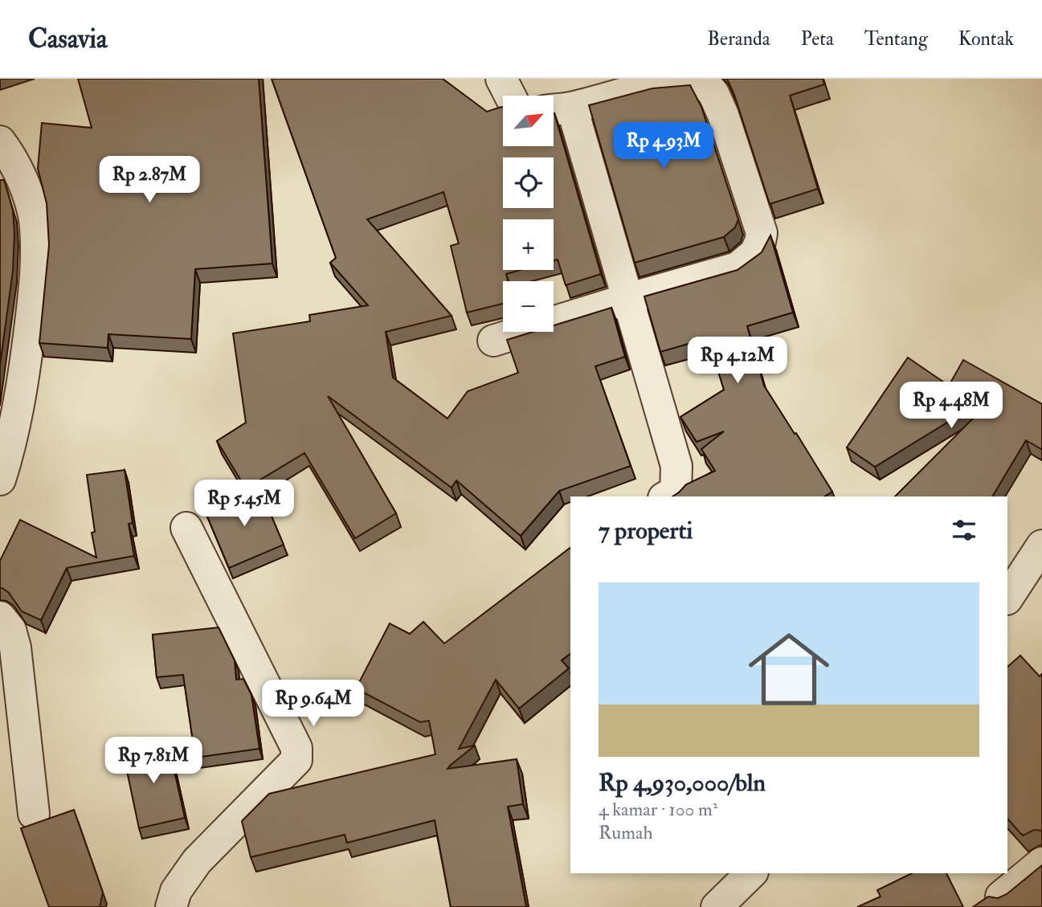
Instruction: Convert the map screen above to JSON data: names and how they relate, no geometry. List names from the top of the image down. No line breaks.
{"north":"top right","page":{"header":"Casavia","nav":["Beranda","Peta","Tentang","Kontak"],"map_buttons":["+","−"],"price":["Rp 4.93M","Rp 2.87M","Rp 4.12M","Rp 4.48M","Rp 5.45M","Rp 9.64M","Rp 7.81M"],"heading":"7 properti","list":[{"name":"Rp 4,930,000/bln","note":"4 kamar · 100 m² · Rumah"}]}}
